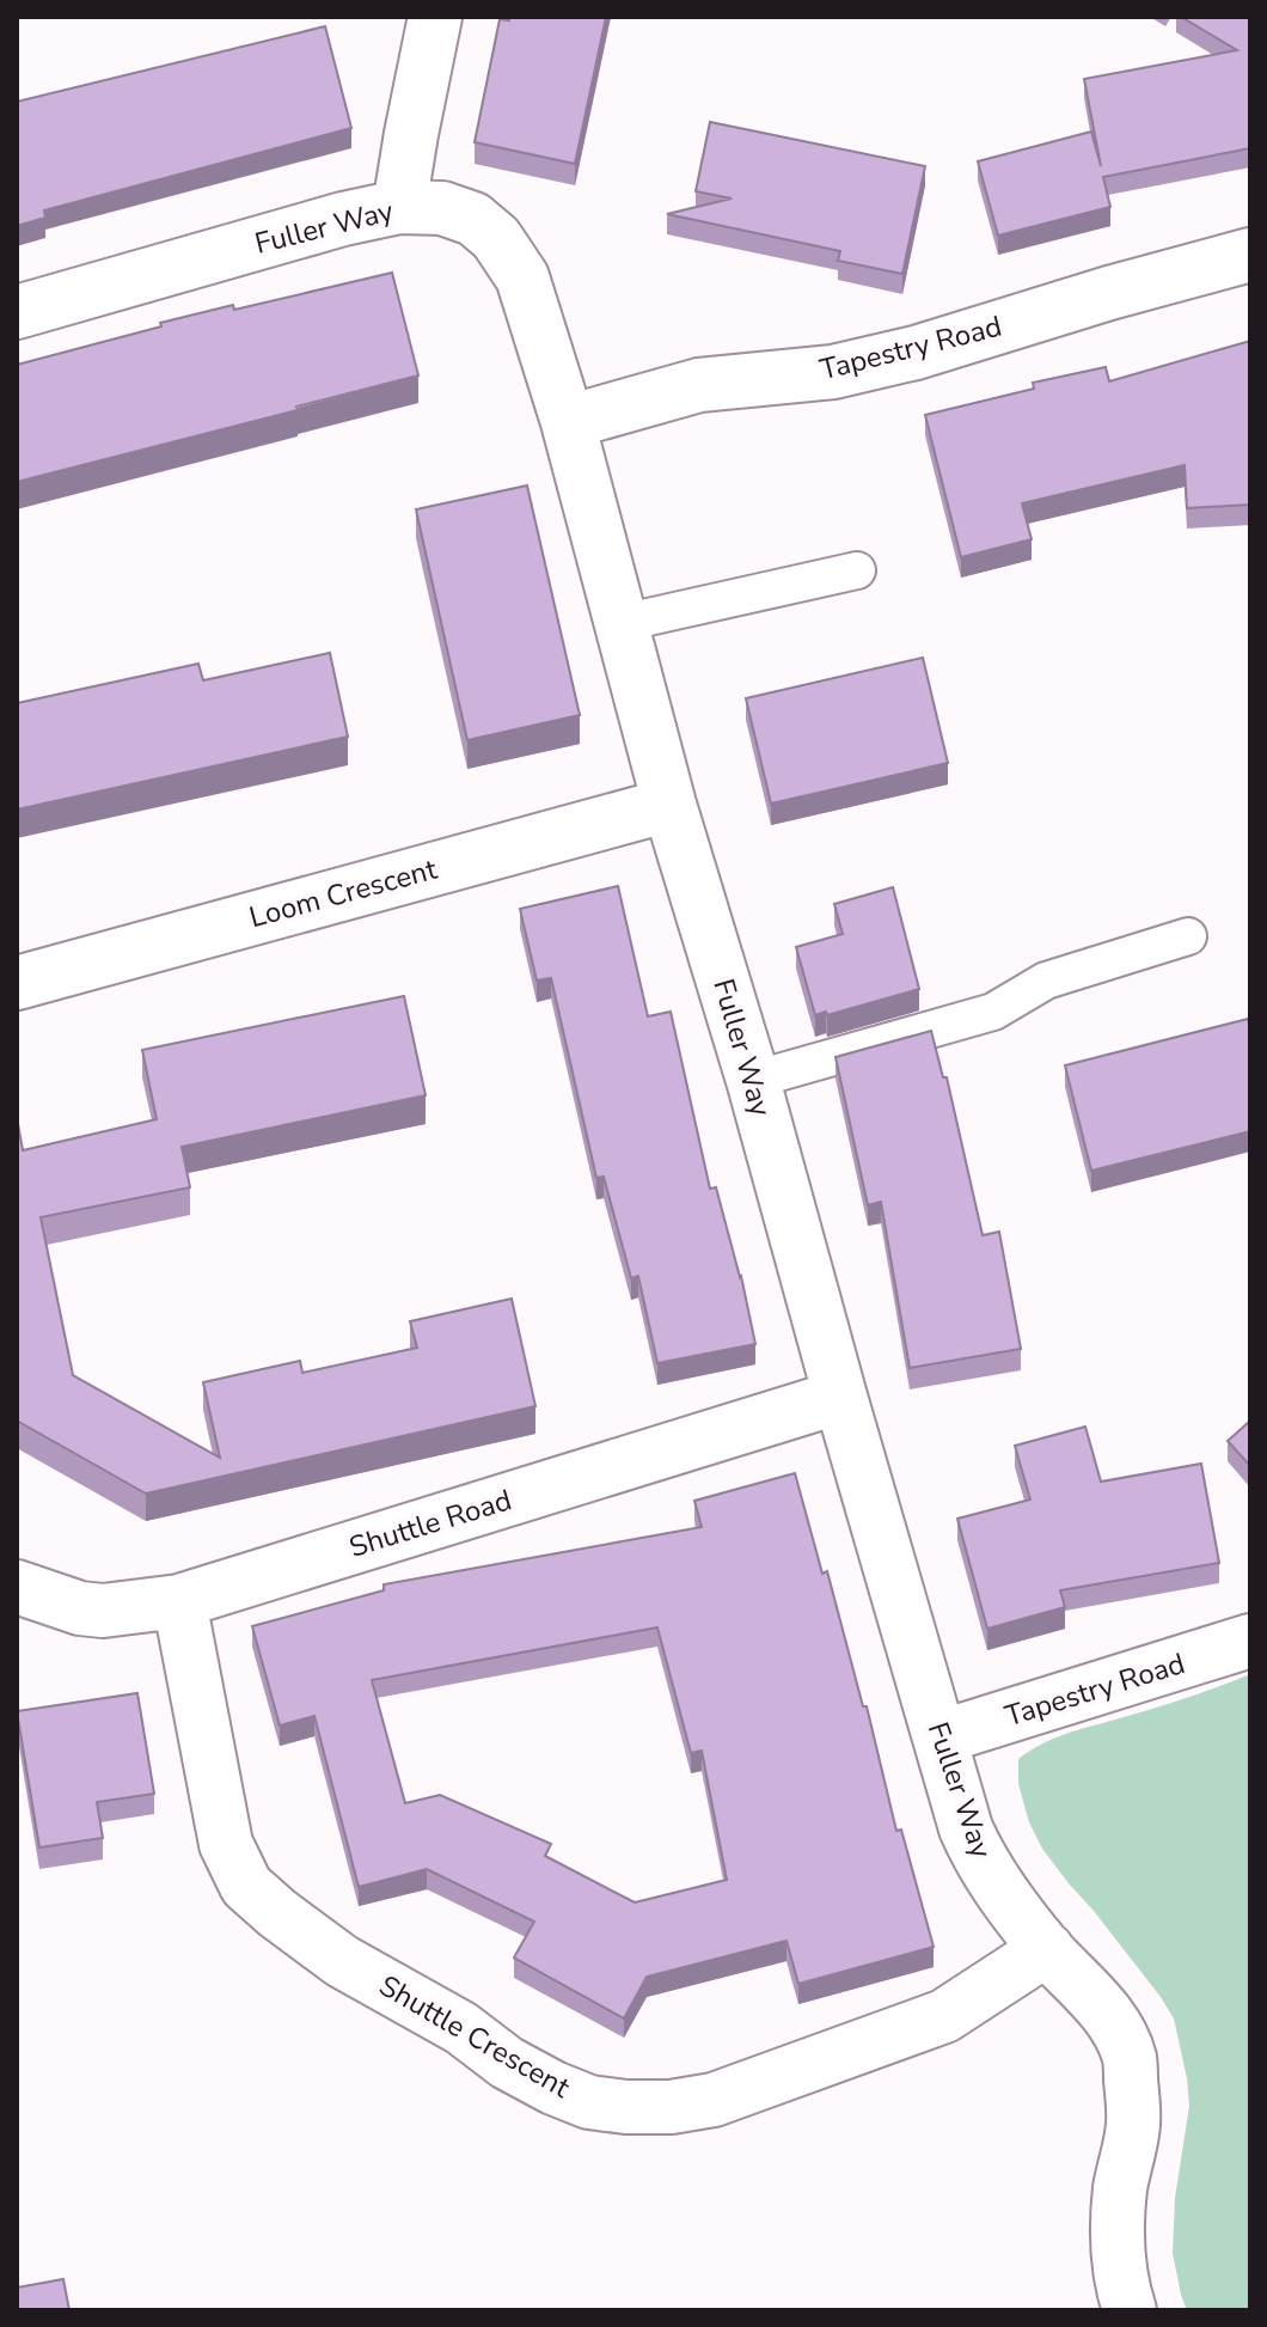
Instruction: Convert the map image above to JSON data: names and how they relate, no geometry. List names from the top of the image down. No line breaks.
{"streets":{"street":["Fuller Way","Tapestry Road","Loom Crescent","Shuttle Road","Shuttle Crescent"]},"crossings":[["Fuller Way","Tapestry Road"],["Fuller Way","Loom Crescent"],["Fuller Way","Shuttle Road"],["Fuller Way","Shuttle Crescent"],["Shuttle Road","Shuttle Crescent"]]}
